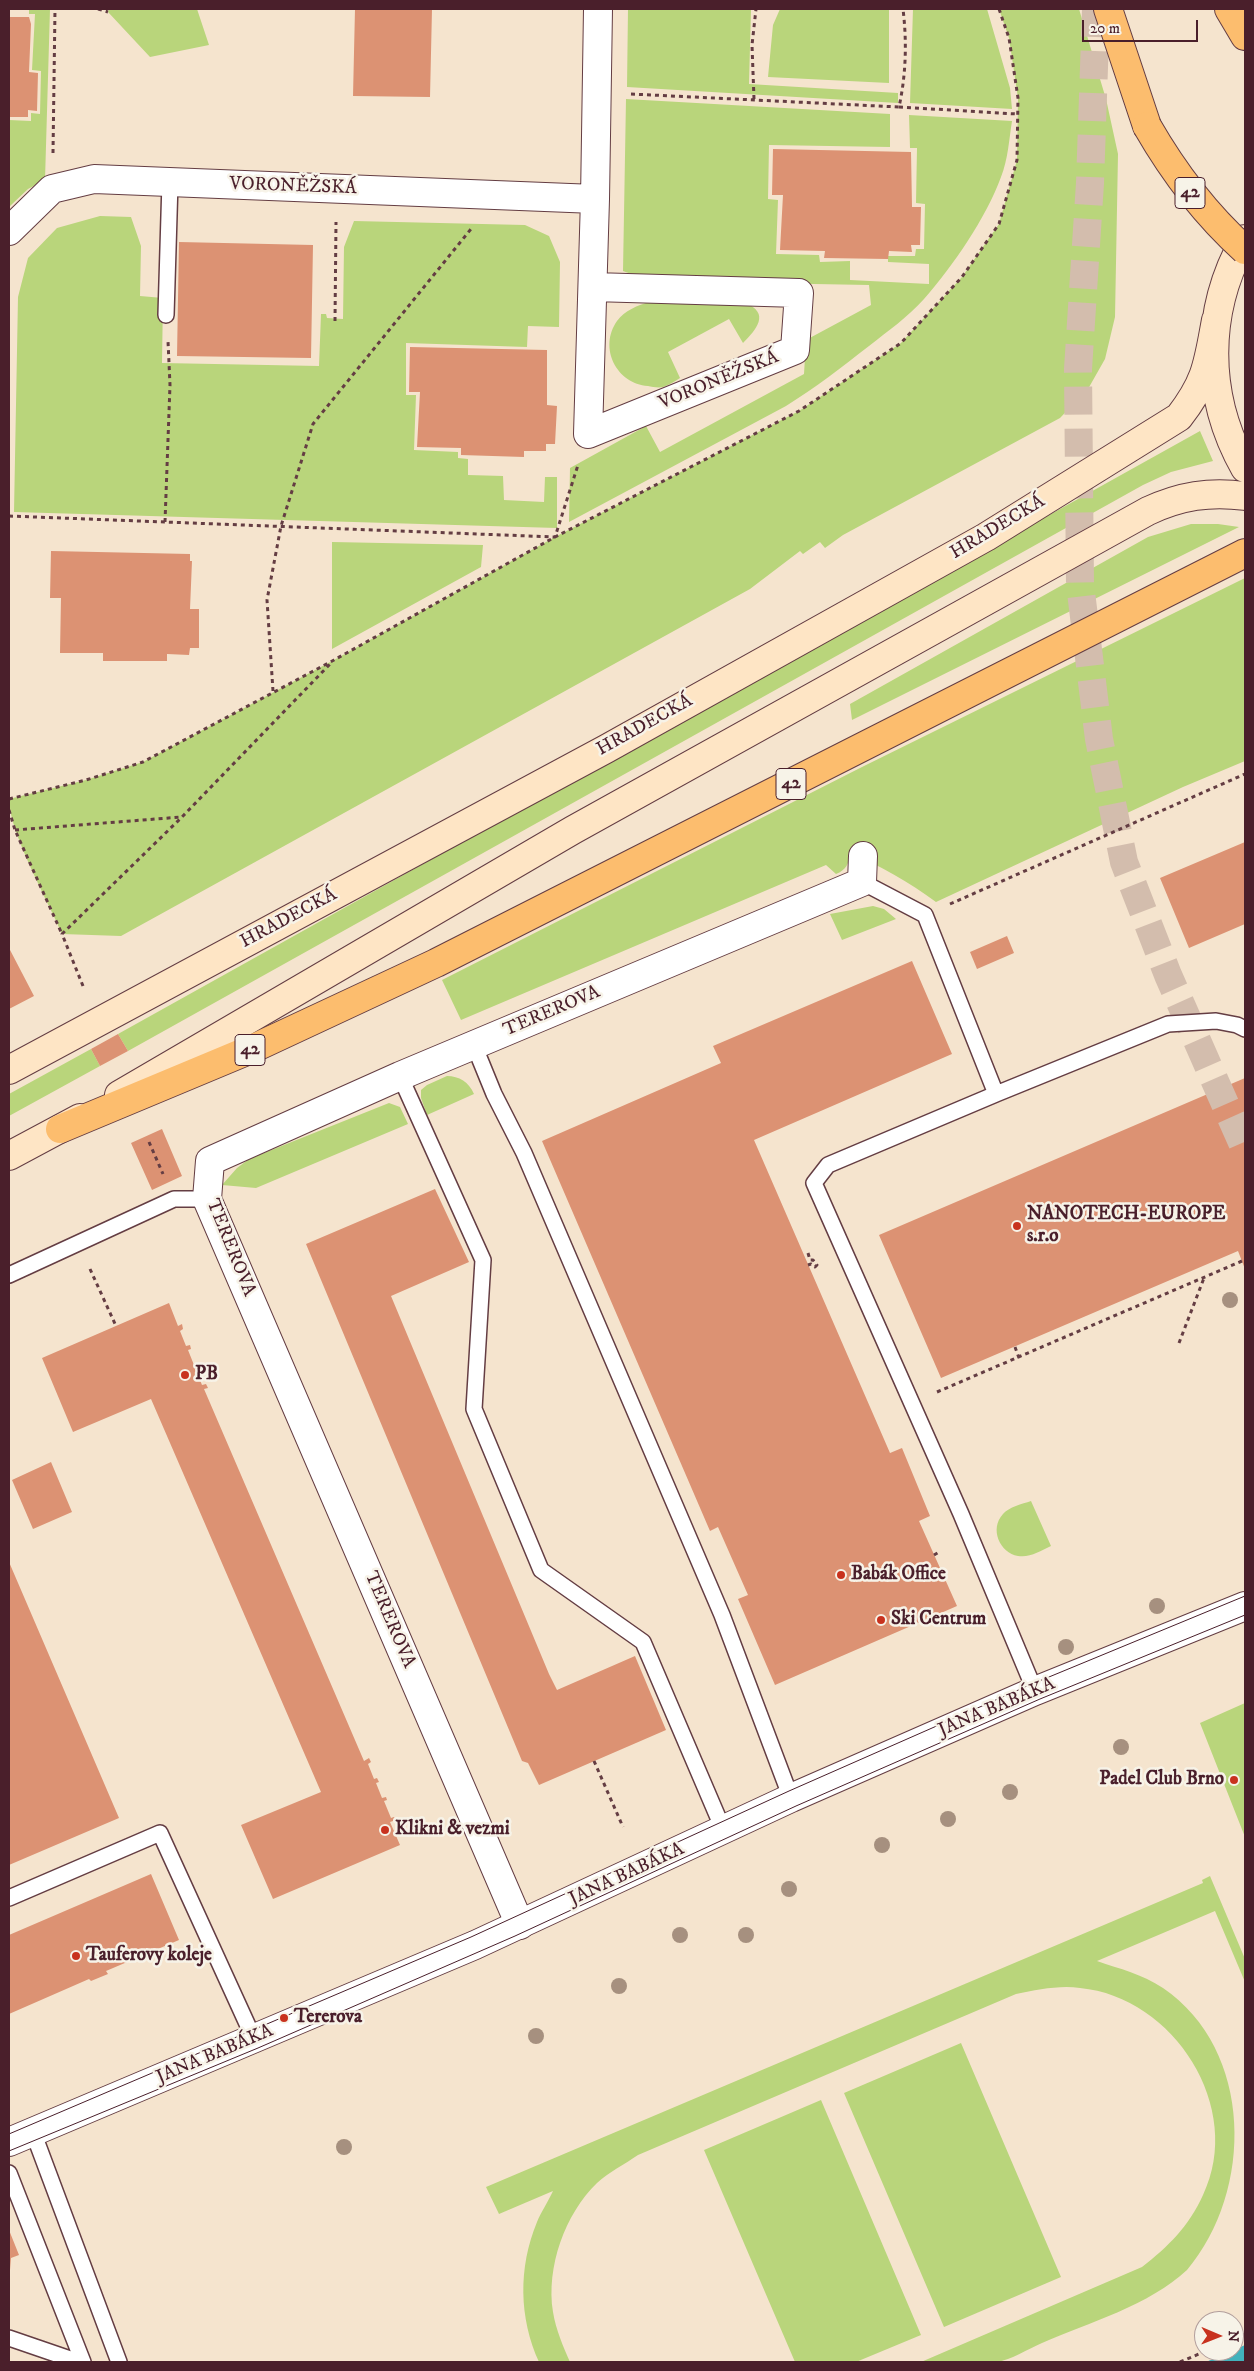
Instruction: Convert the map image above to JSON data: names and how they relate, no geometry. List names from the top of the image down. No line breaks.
{"streets":{"highway":["42"],"main road":["HRADECKÁ"],"street":["VORONĚŽSKÁ","TEREROVA","JANA BABÁKA"]},"crossings":[["TEREROVA","JANA BABÁKA"]],"places":["NANOTECH-EUROPE s.r.o","PB","Babák Office","Ski Centrum","Padel Club Brno","Klikni & vezmi","Tauferovy koleje","Tererova"],"scale_bar":"20 m","north":"right"}
